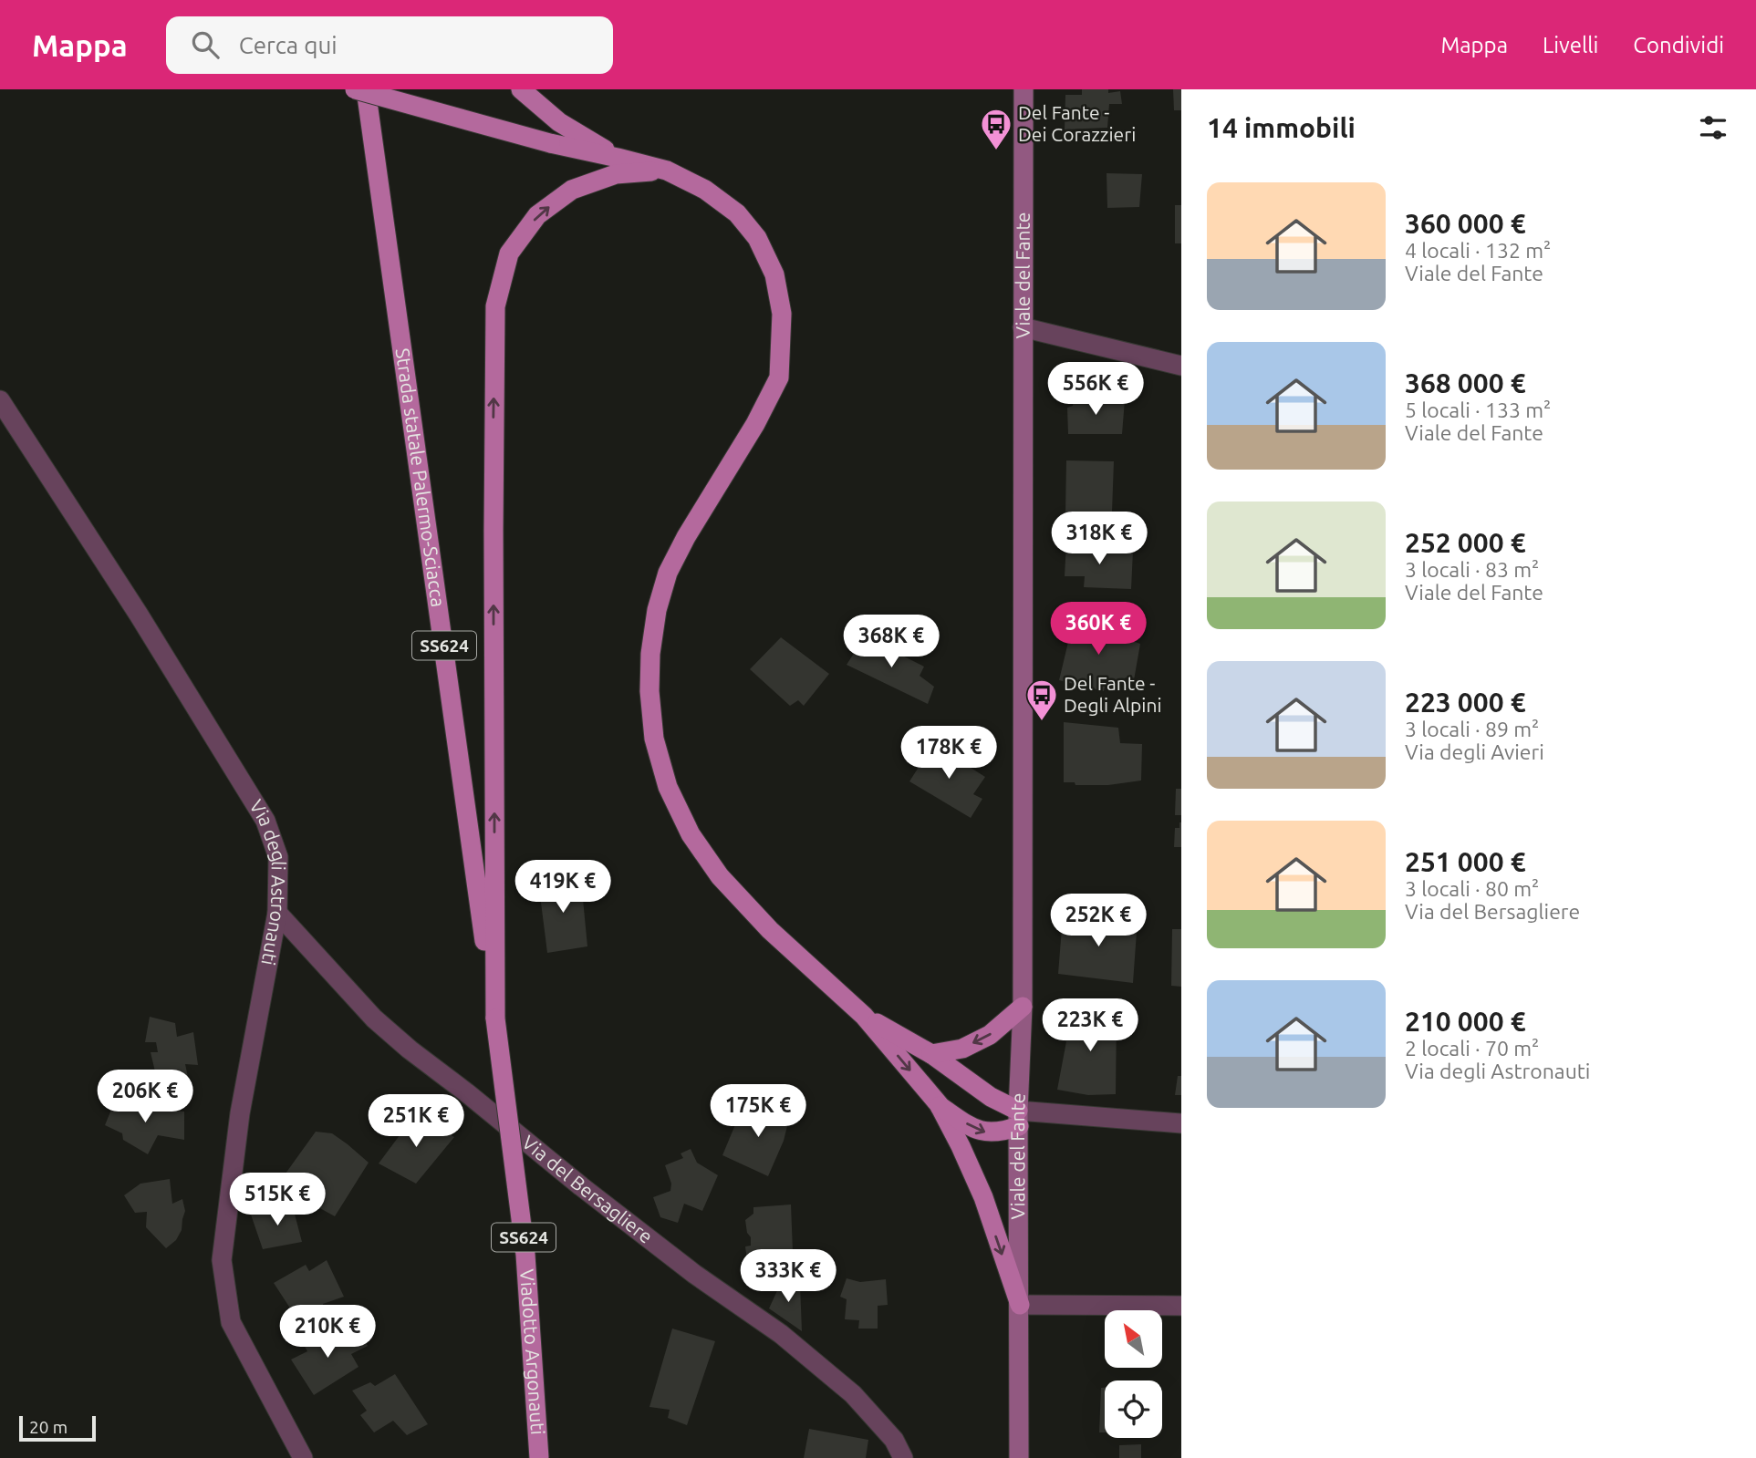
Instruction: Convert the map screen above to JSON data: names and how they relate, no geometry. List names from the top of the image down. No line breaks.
{"streets":{"main road":["Viale del Fante","Strada statale Palermo-Sciacca","SS624","Viadotto Argonauti"],"street":["Via degli Astronauti","Via del Bersagliere"]},"crossings":[["Strada statale Palermo-Sciacca","Viadotto Argonauti"],["Via degli Astronauti","Via del Bersagliere"]],"places":{"bus stop":["Del Fante - Dei Corazzieri","Del Fante - Degli Alpini"]},"scale_bar":"20 m","north":"top left","page":{"header":"Mappa","search":"Cerca qui","nav":["Mappa","Livelli","Condividi"],"heading":"14 immobili","list":[{"name":"360 000 €","note":"4 locali · 132 m² · Viale del Fante"},{"name":"368 000 €","note":"5 locali · 133 m² · Viale del Fante"},{"name":"252 000 €","note":"3 locali · 83 m² · Viale del Fante"},{"name":"223 000 €","note":"3 locali · 89 m² · Via degli Avieri"},{"name":"251 000 €","note":"3 locali · 80 m² · Via del Bersagliere"},{"name":"210 000 €","note":"2 locali · 70 m² · Via degli Astronauti"}],"price":["556K €","318K €","360K €","368K €","178K €","419K €","252K €","223K €","206K €","175K €","251K €","515K €","333K €","210K €"],"scale":"20 m"}}
